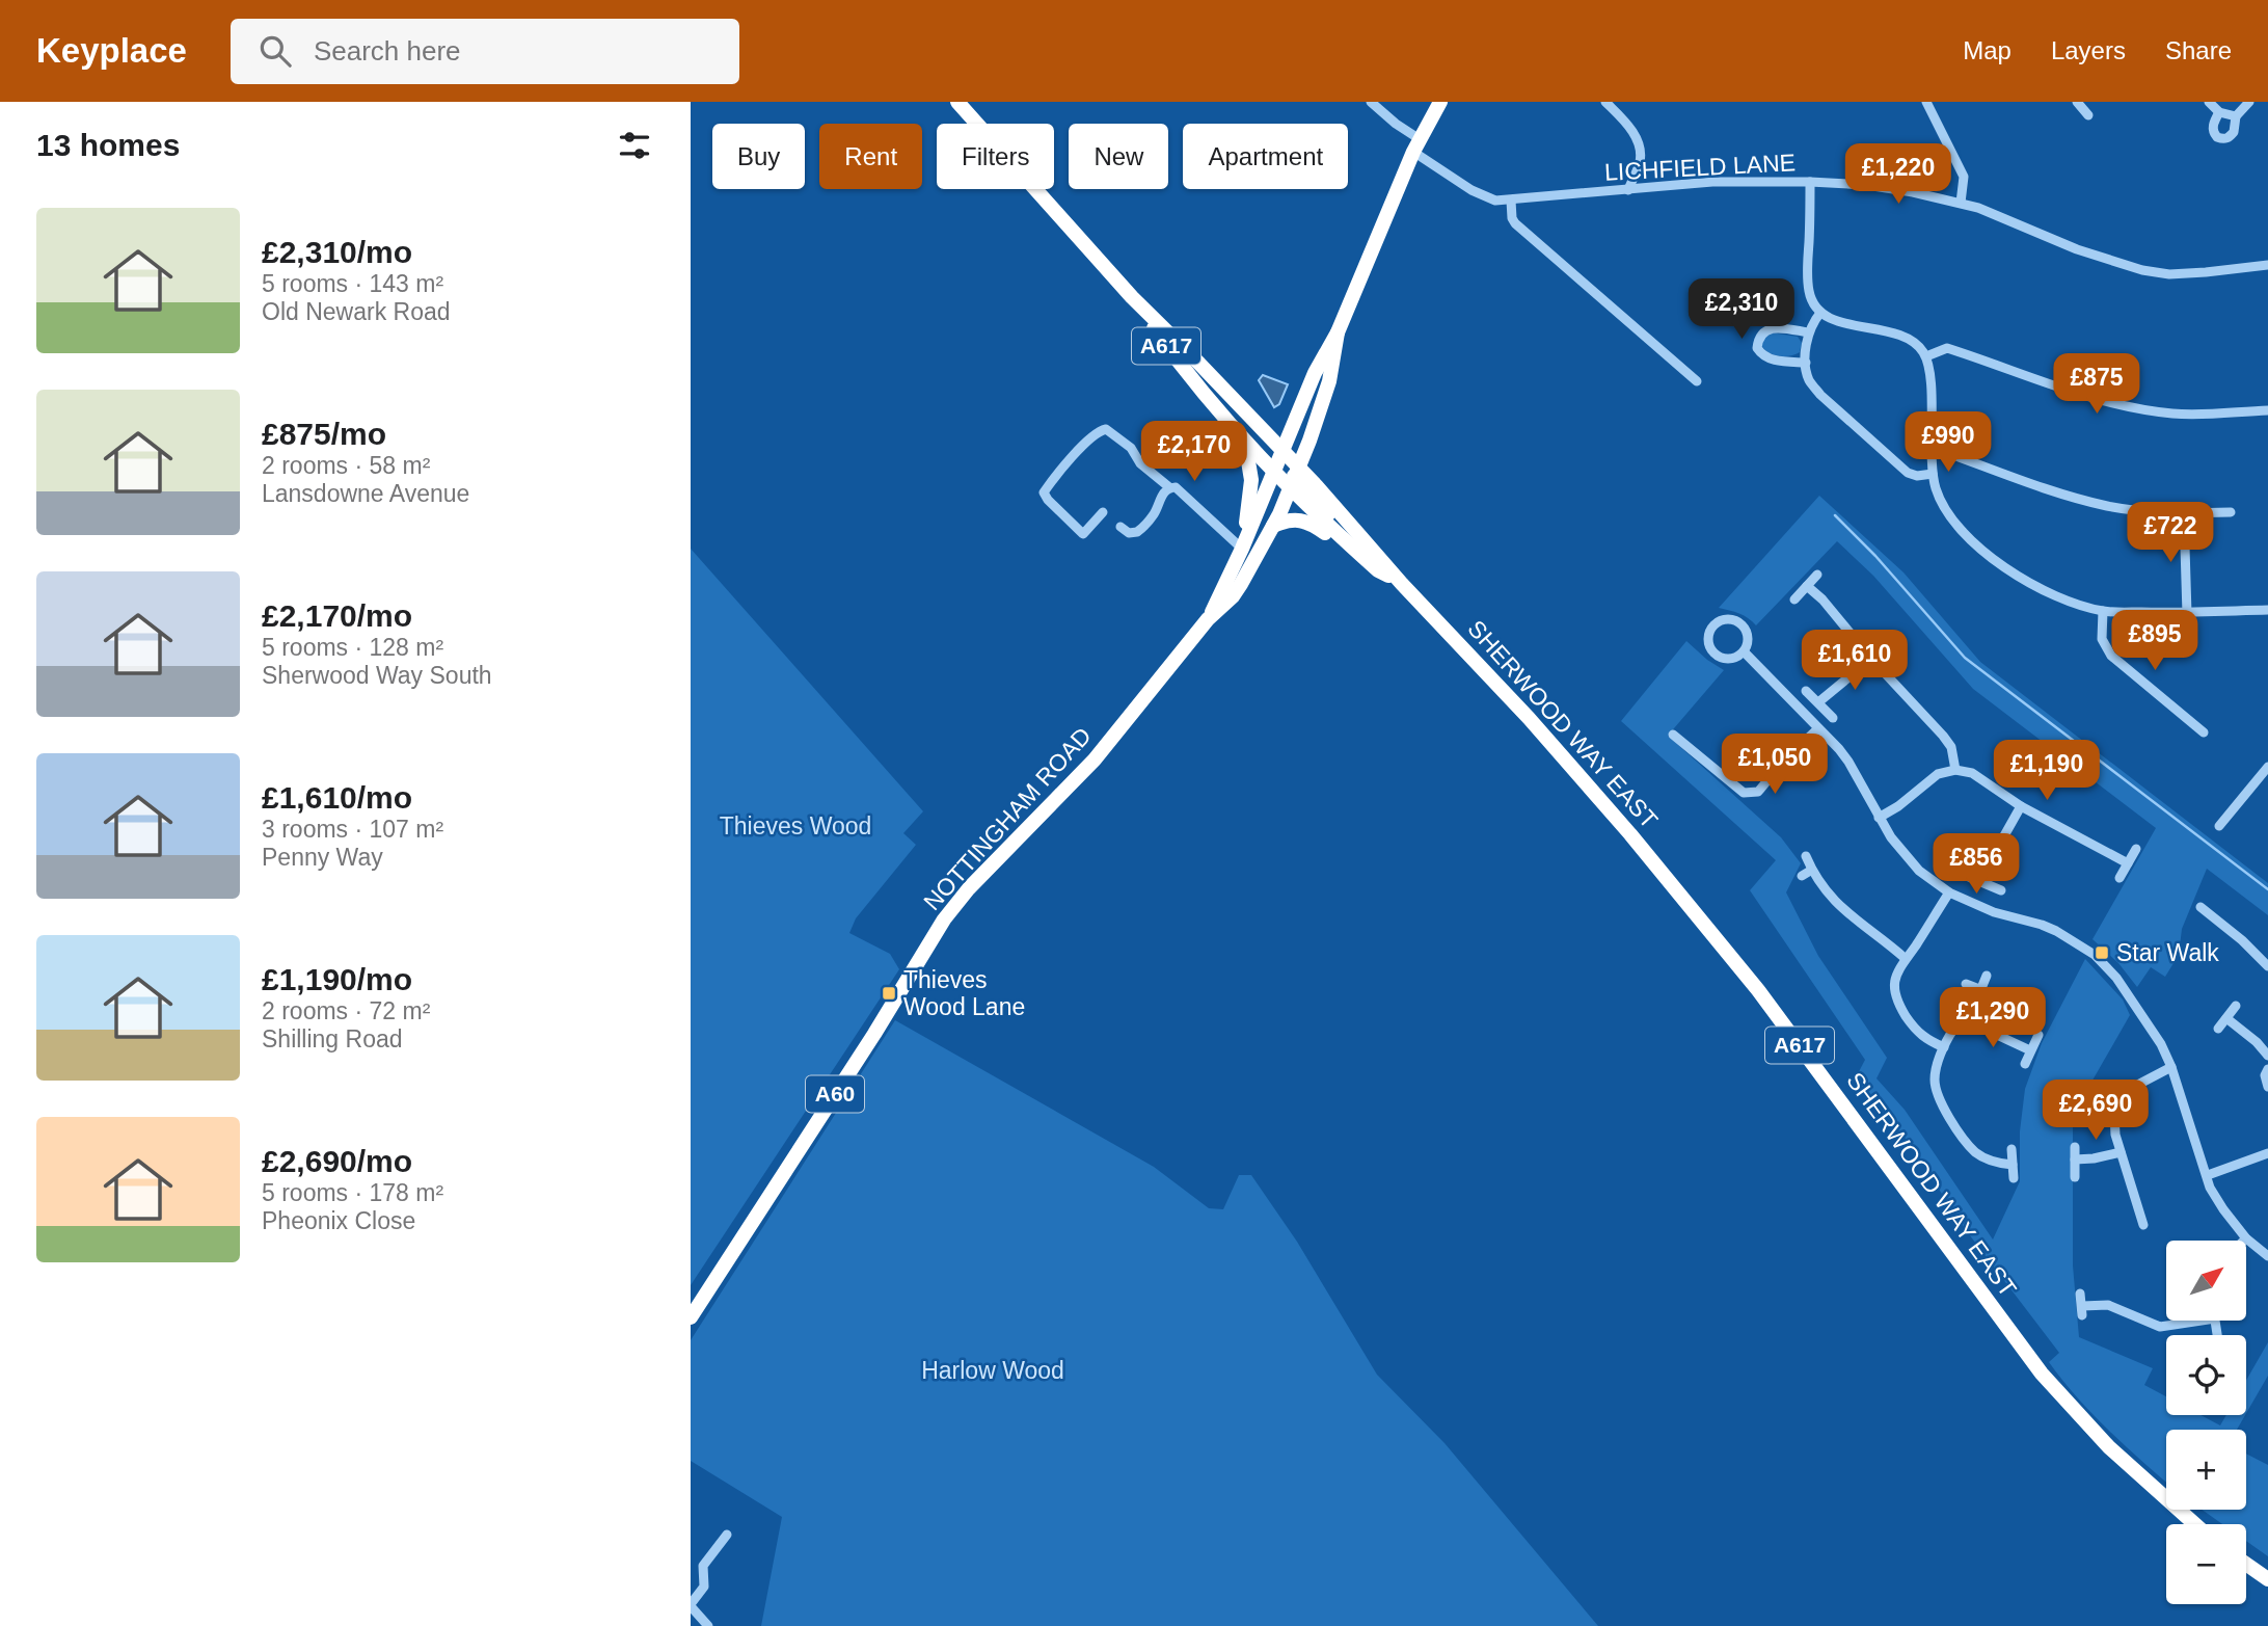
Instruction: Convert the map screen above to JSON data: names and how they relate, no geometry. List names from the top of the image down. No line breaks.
{"streets":{"highway":["A617","SHERWOOD WAY EAST","NOTTINGHAM ROAD","A60"],"street":["LICHFIELD LANE"]},"crossings":[["LICHFIELD LANE","NOTTINGHAM ROAD"],["A617","SHERWOOD WAY EAST"],["A617","NOTTINGHAM ROAD"],["SHERWOOD WAY EAST","NOTTINGHAM ROAD"]],"parks":["Thieves Wood","Harlow Wood"],"places":{"transit":["Star Walk","Thieves Wood Lane"]},"north":"top right","page":{"header":"Keyplace","search":"Search here","nav":["Map","Layers","Share"],"heading":"13 homes","chip":["Buy","Rent","Filters","New","Apartment"],"price":["£1,220","£2,310","£875","£990","£2,170","£722","£895","£1,610","£1,050","£1,190","£856","£1,290","£2,690"],"list":[{"name":"£2,310/mo","note":"5 rooms · 143 m² · Old Newark Road"},{"name":"£875/mo","note":"2 rooms · 58 m² · Lansdowne Avenue"},{"name":"£2,170/mo","note":"5 rooms · 128 m² · Sherwood Way South"},{"name":"£1,610/mo","note":"3 rooms · 107 m² · Penny Way"},{"name":"£1,190/mo","note":"2 rooms · 72 m² · Shilling Road"},{"name":"£2,690/mo","note":"5 rooms · 178 m² · Pheonix Close"}],"map_buttons":["+","−"]}}
